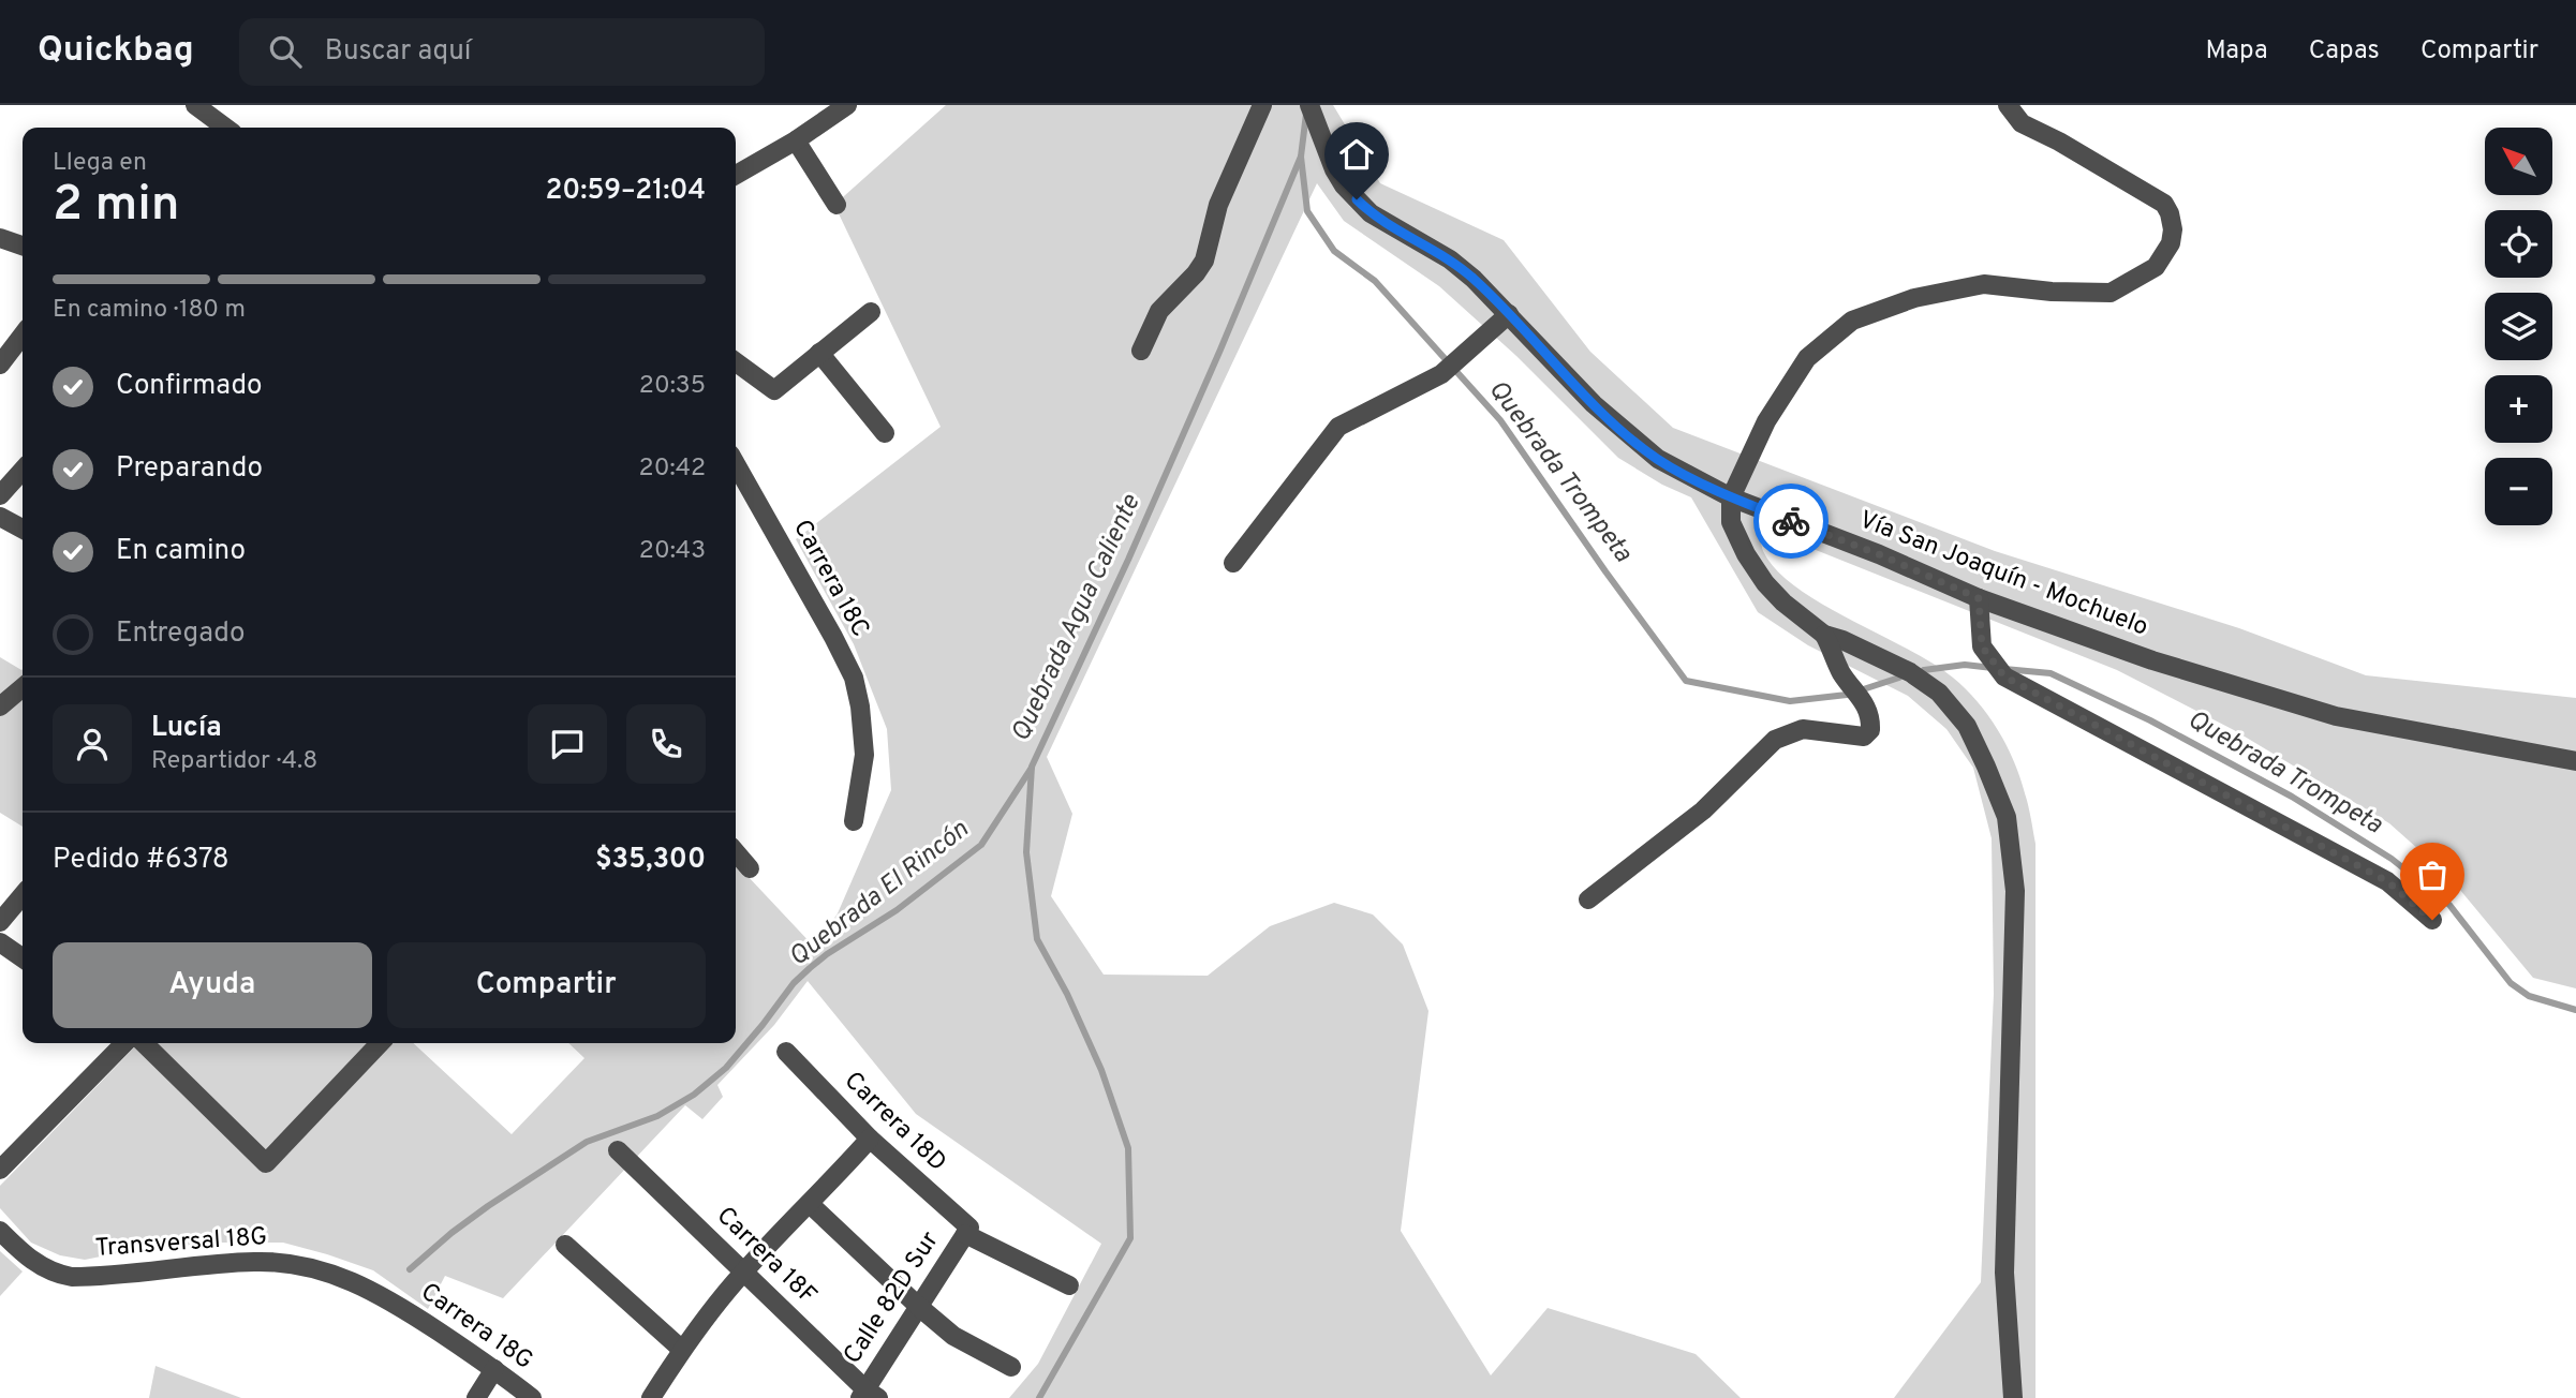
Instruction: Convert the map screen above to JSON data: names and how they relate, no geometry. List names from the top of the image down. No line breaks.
{"streets":{"street":["Vía San Joaquín - Mochuelo","Carrera 18C","Carrera 18D","Transversal 18G","Carrera 18F","Calle 82D Sur","Carrera 18G"]},"crossings":[["Carrera 18D","Calle 82D Sur"],["Transversal 18G","Carrera 18G"],["Carrera 18F","Calle 82D Sur"]],"water":["Quebrada Trompeta","Quebrada Agua Caliente","Quebrada El Rincón"],"north":"top left","page":{"header":"Quickbag","search":"Buscar aquí","nav":["Mapa","Capas","Compartir"],"map_buttons":["+","−"],"heading":["2 min","Llega en","20:59–21:04"],"panel":["Lucía","Repartidor · 4.8","Pedido #6378","$35,300"],"bar":"En camino · 180 m","list":[["Confirmado","20:35"],["Preparando","20:42"],["En camino","20:43"],"Entregado"],"buttons":["Ayuda","Compartir"]}}
